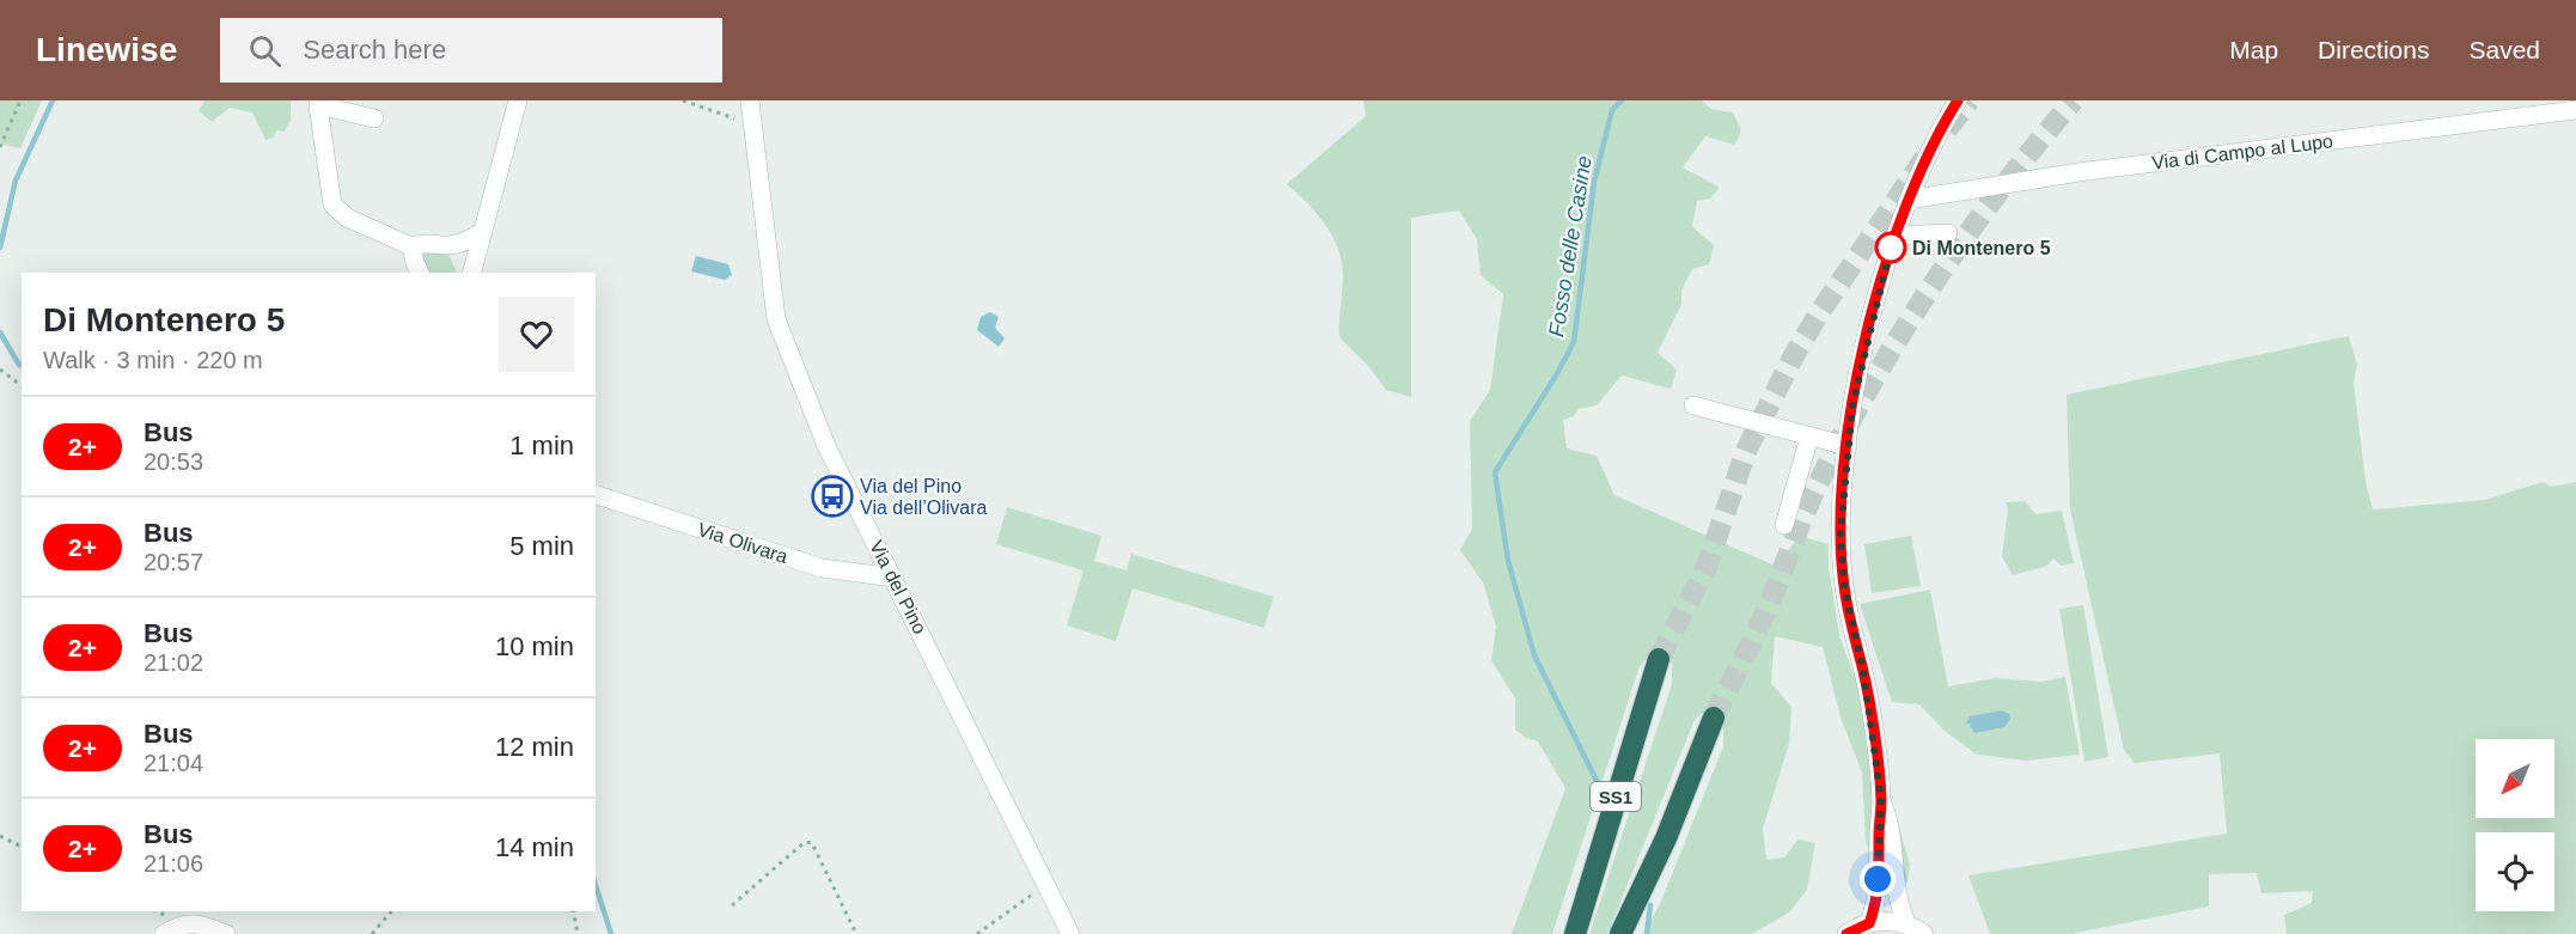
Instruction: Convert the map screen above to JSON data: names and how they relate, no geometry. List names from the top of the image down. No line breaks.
{"streets":{"highway":["SS1"],"street":["Via di Campo al Lupo","Via Olivara","Via del Pino"]},"crossings":[["Via Olivara","Via del Pino"]],"water":["Fosso delle Casine"],"places":{"other":["Di Montenero 5"],"bus stop":["Via del Pino Via dell’Olivara"]},"lines":["bus line 2+"],"north":"bottom left","page":{"header":"Linewise","search":"Search here","nav":["Map","Directions","Saved"],"heading":["Di Montenero 5","Walk · 3 min · 220 m"],"list":[{"mark":"2+","name":"Bus","note":"20:53","value":"1 min"},{"mark":"2+","name":"Bus","note":"20:57","value":"5 min"},{"mark":"2+","name":"Bus","note":"21:02","value":"10 min"},{"mark":"2+","name":"Bus","note":"21:04","value":"12 min"},{"mark":"2+","name":"Bus","note":"21:06","value":"14 min"}]}}
